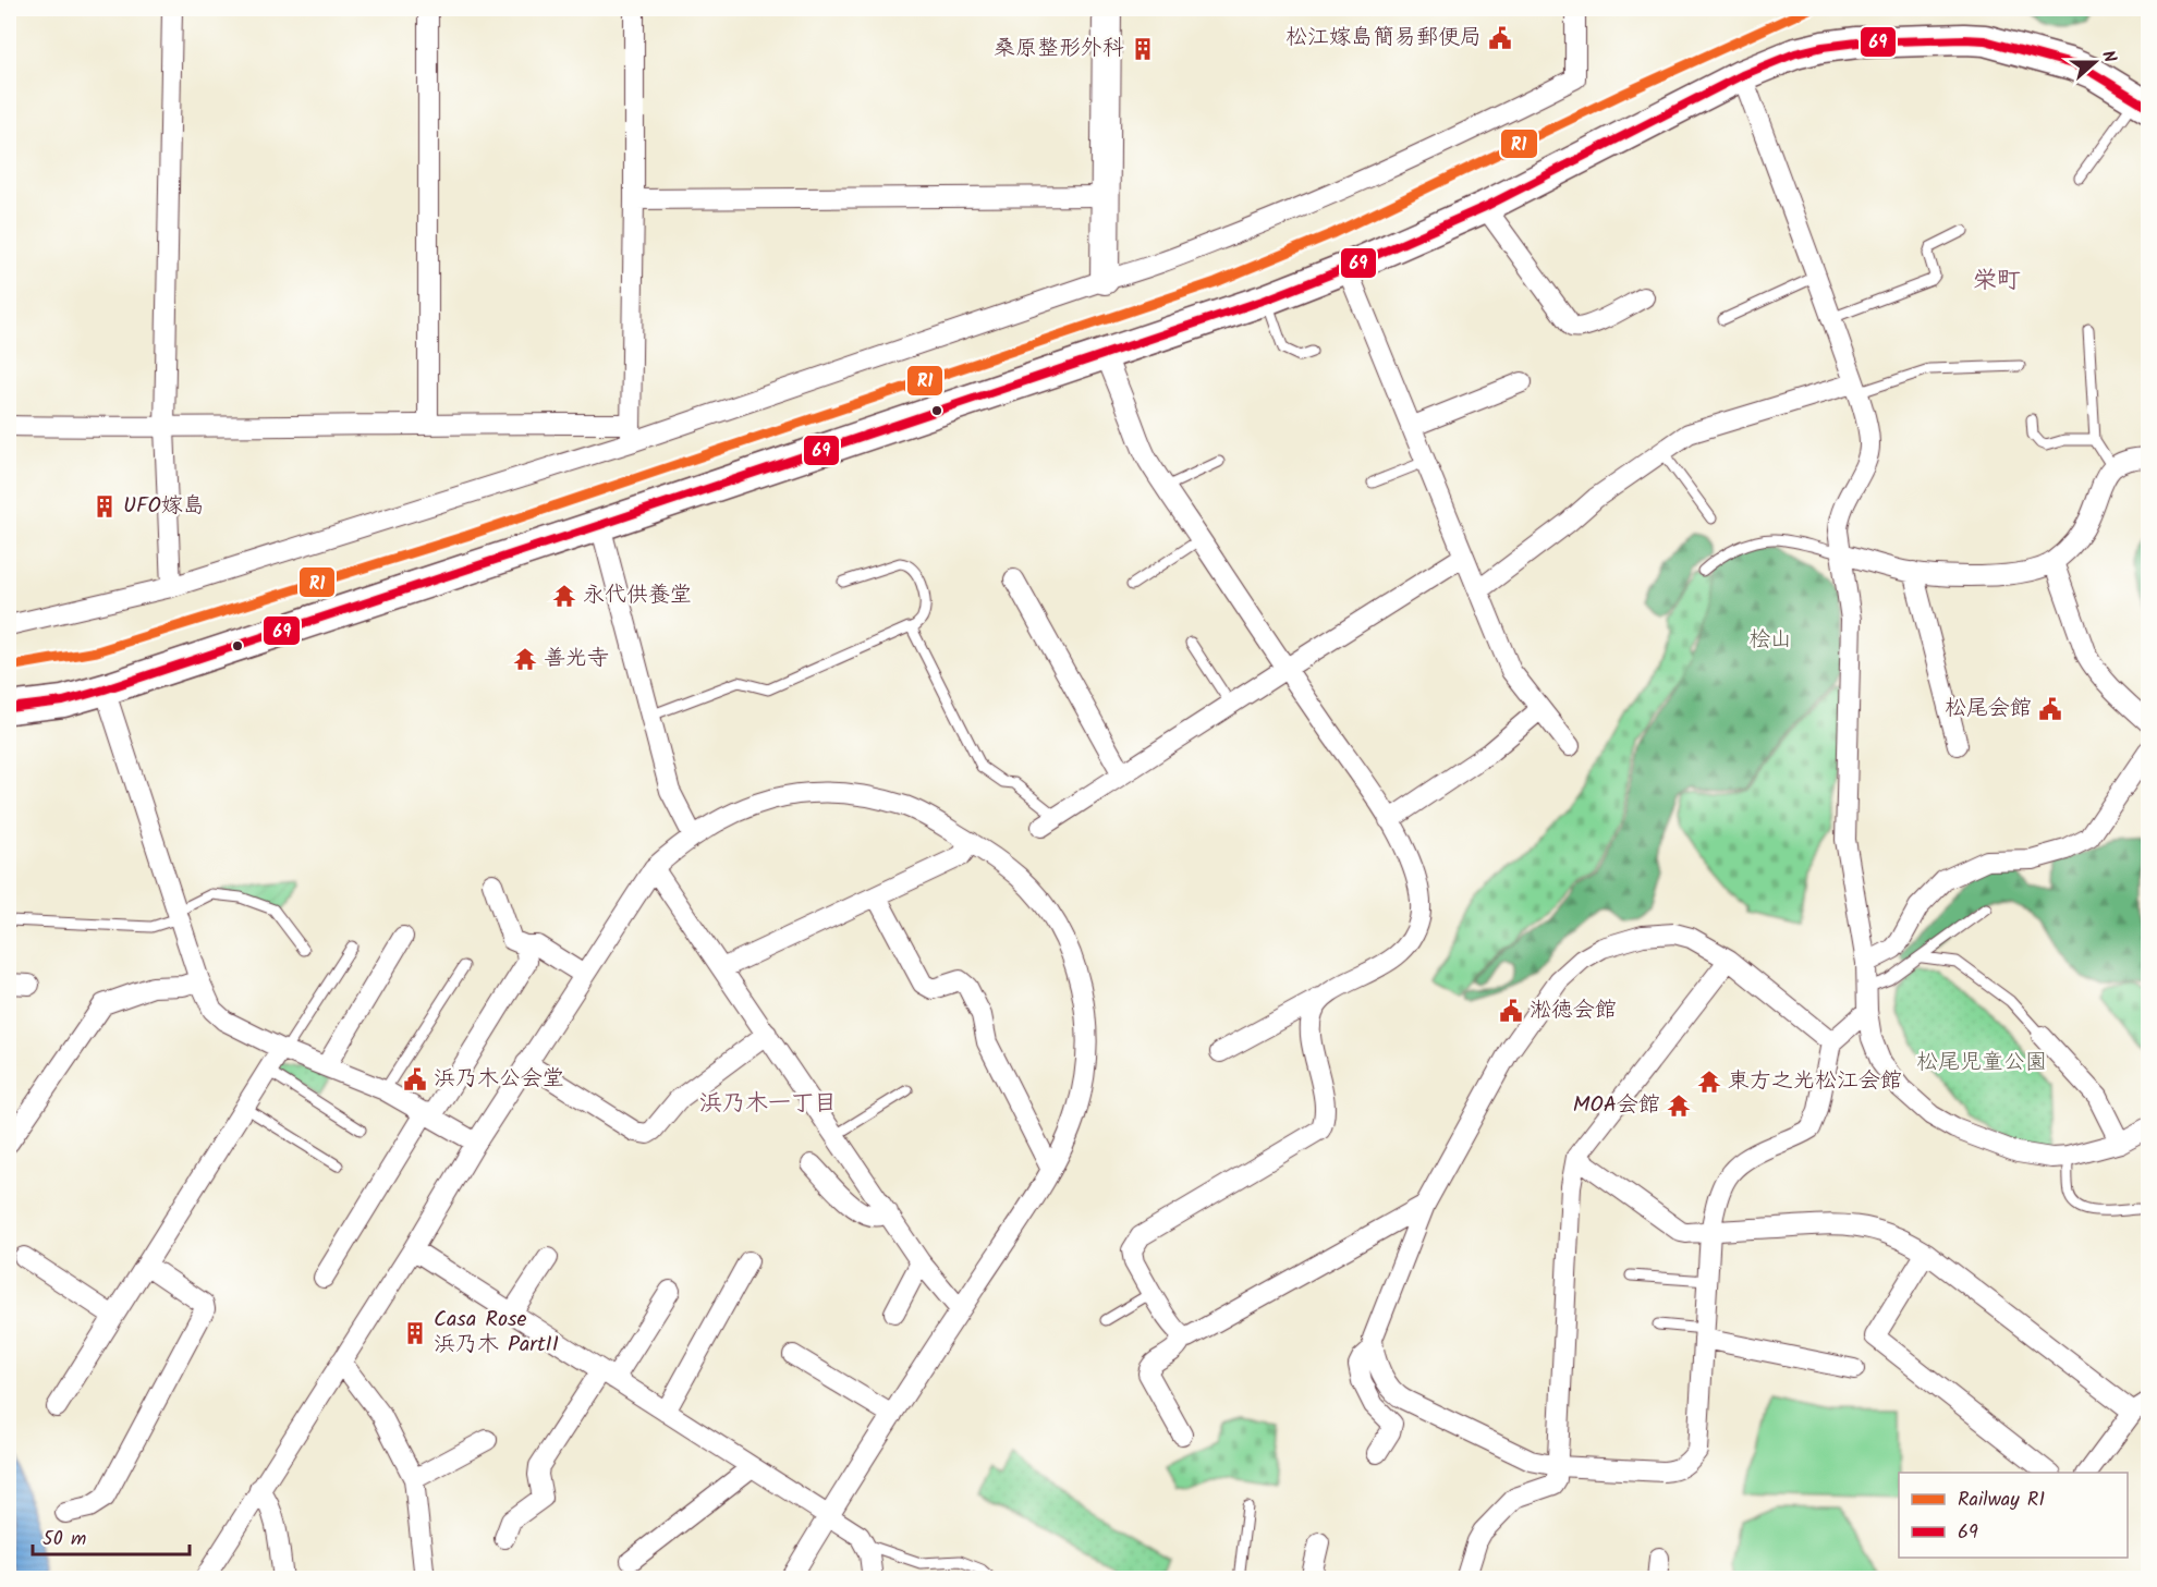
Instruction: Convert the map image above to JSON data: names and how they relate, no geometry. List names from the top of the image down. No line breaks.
{"districts":["栄町","浜乃木一丁目"],"parks":["桧山","松尾児童公園"],"places":{"public building":["松江嫁島簡易郵便局","松尾会館","淞徳会館","浜乃木公会堂"],"building":["桑原整形外科","UFO嫁島","Casa Rose 浜乃木 PartII"],"temple":["永代供養堂","善光寺","東方之光松江会館","MOA会館"]},"lines":["rail line R1","transit line 69"],"legend":["Railway R1","69"],"scale_bar":"50 m","north":"right"}
